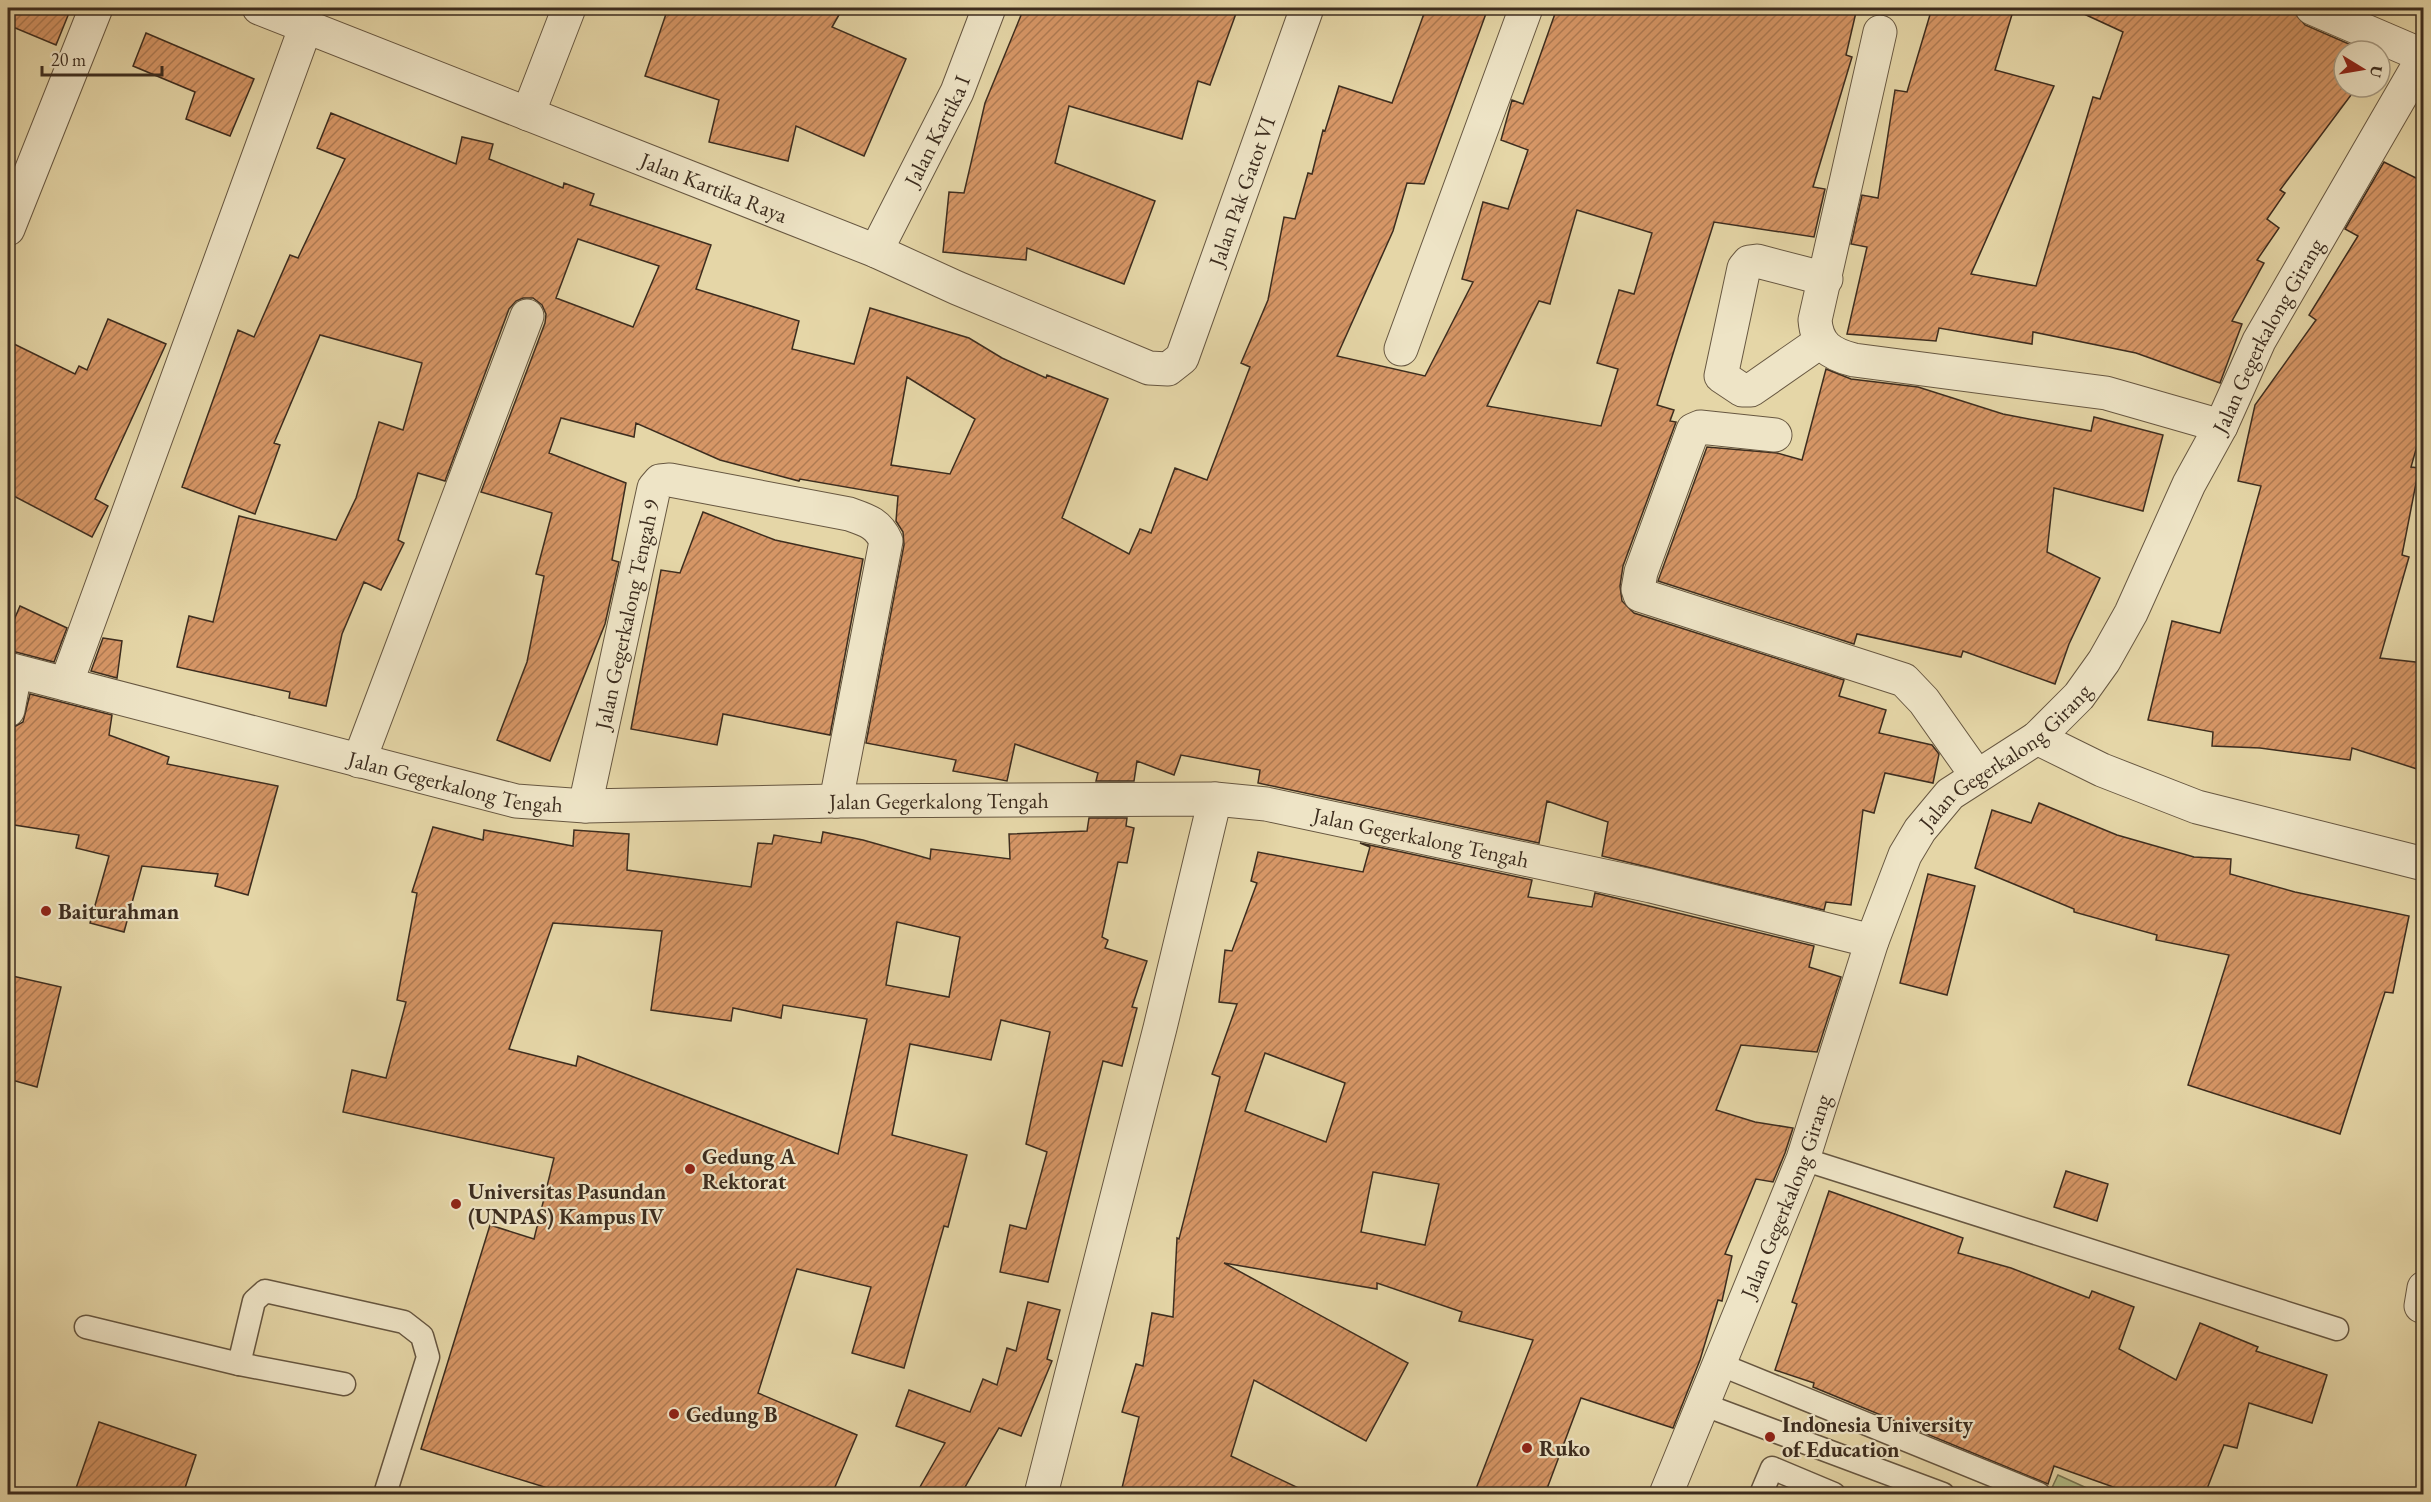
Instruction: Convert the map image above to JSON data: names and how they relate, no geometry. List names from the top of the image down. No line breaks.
{"streets":{"street":["Jalan Kartika I","Jalan Kartika Raya","Jalan Pak Gatot VI","Jalan Gegerkalong Girang","Jalan Gegerkalong Tengah 9","Jalan Gegerkalong Tengah"]},"crossings":[["Jalan Kartika I","Jalan Kartika Raya"],["Jalan Kartika Raya","Jalan Pak Gatot VI"],["Jalan Gegerkalong Girang","Jalan Gegerkalong Tengah"],["Jalan Gegerkalong Tengah 9","Jalan Gegerkalong Tengah"]],"places":["Baiturahman","Gedung A Rektorat","Universitas Pasundan (UNPAS) Kampus IV","Gedung B","Indonesia University of Education","Ruko"],"scale_bar":"20 m","north":"right"}
